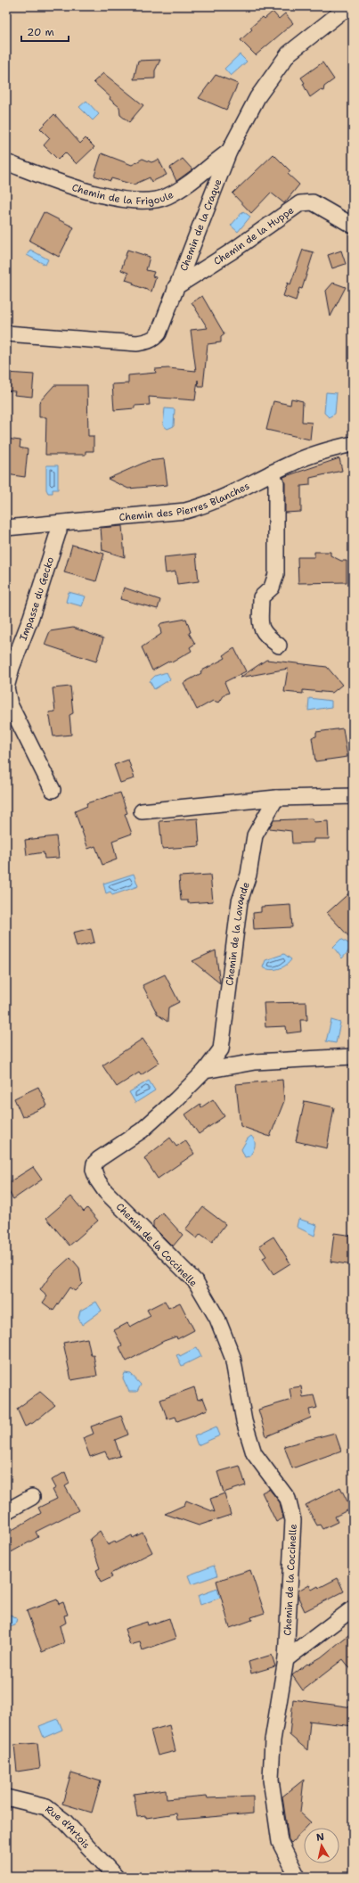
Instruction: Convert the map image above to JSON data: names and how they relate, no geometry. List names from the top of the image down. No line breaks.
{"streets":{"street":["Chemin de la Frigoule","Chemin de la Craque","Chemin de la Huppe","Chemin des Pierres Blanches","Impasse du Gecko","Chemin de la Lavande","Chemin de la Coccinelle","Rue d'Artois"]},"crossings":[["Chemin de la Frigoule","Chemin de la Craque"],["Chemin de la Craque","Chemin de la Huppe"],["Chemin des Pierres Blanches","Impasse du Gecko"],["Chemin de la Lavande","Chemin de la Coccinelle"]],"scale_bar":"20 m","north":"top"}
